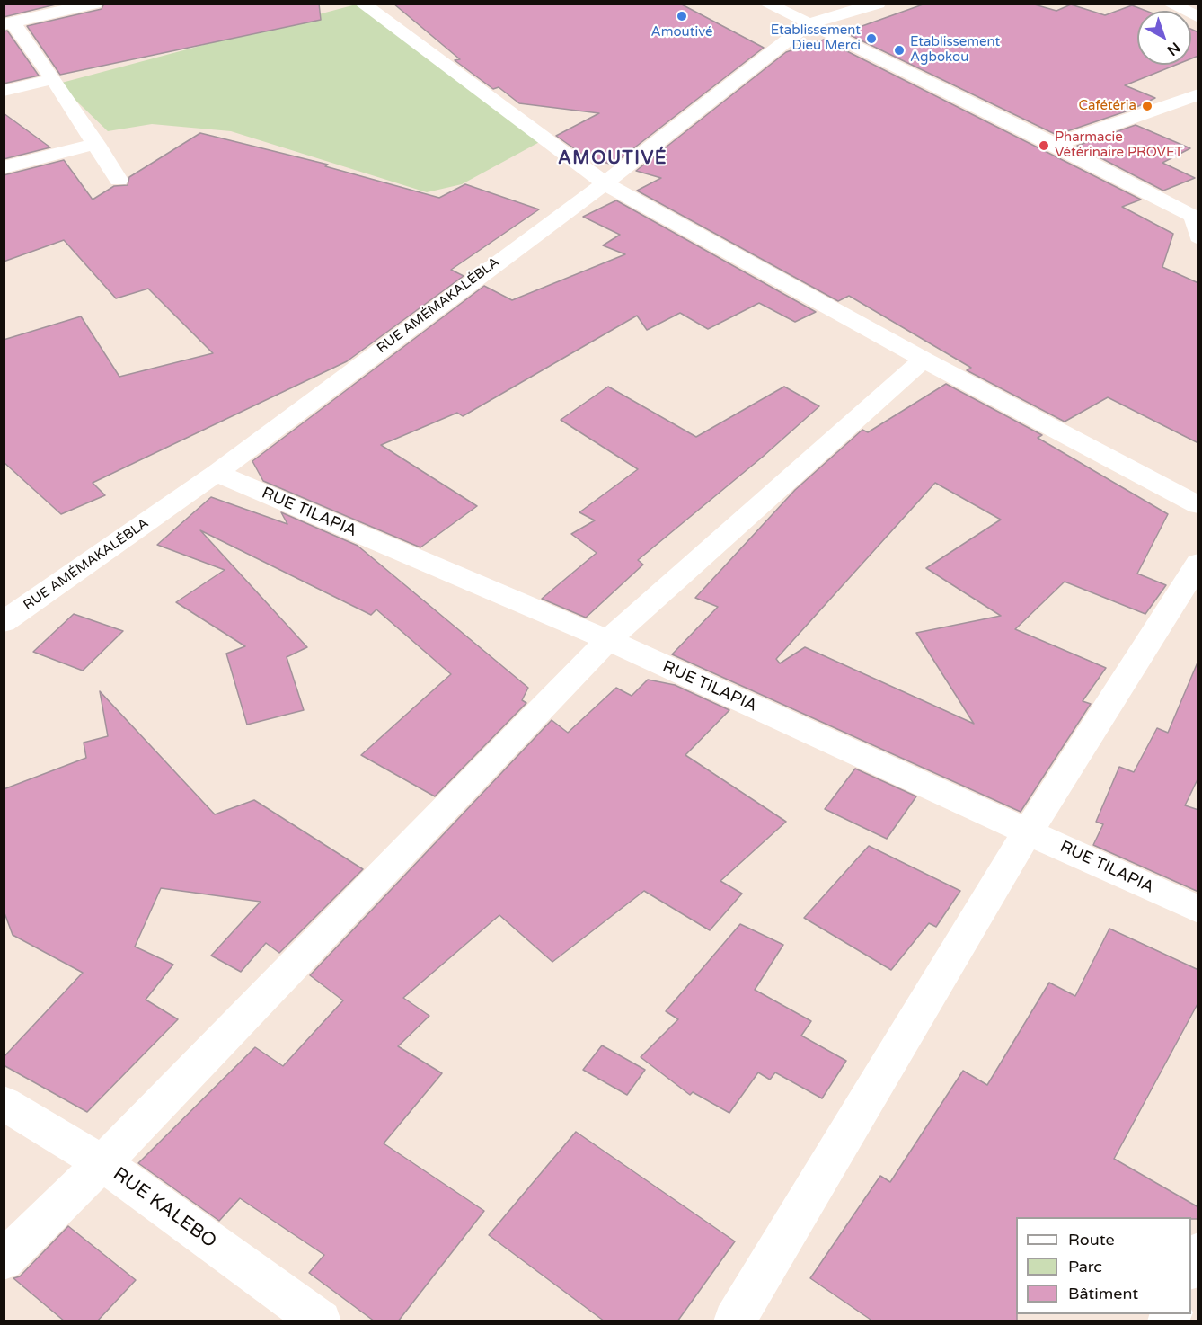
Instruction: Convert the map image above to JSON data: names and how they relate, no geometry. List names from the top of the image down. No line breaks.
{"streets":{"main road":["RUE AMÉMAKALÉBLA","RUE TILAPIA","RUE KALEBO"]},"crossings":[["RUE AMÉMAKALÉBLA","RUE TILAPIA"]],"districts":["AMOUTIVÉ"],"places":["Amoutivé","Etablissement Dieu Merci","Etablissement Agbokou","Cafétéria","Pharmacie Vétérinaire PROVET"],"legend":["Route","Parc","Bâtiment"],"north":"bottom right"}
